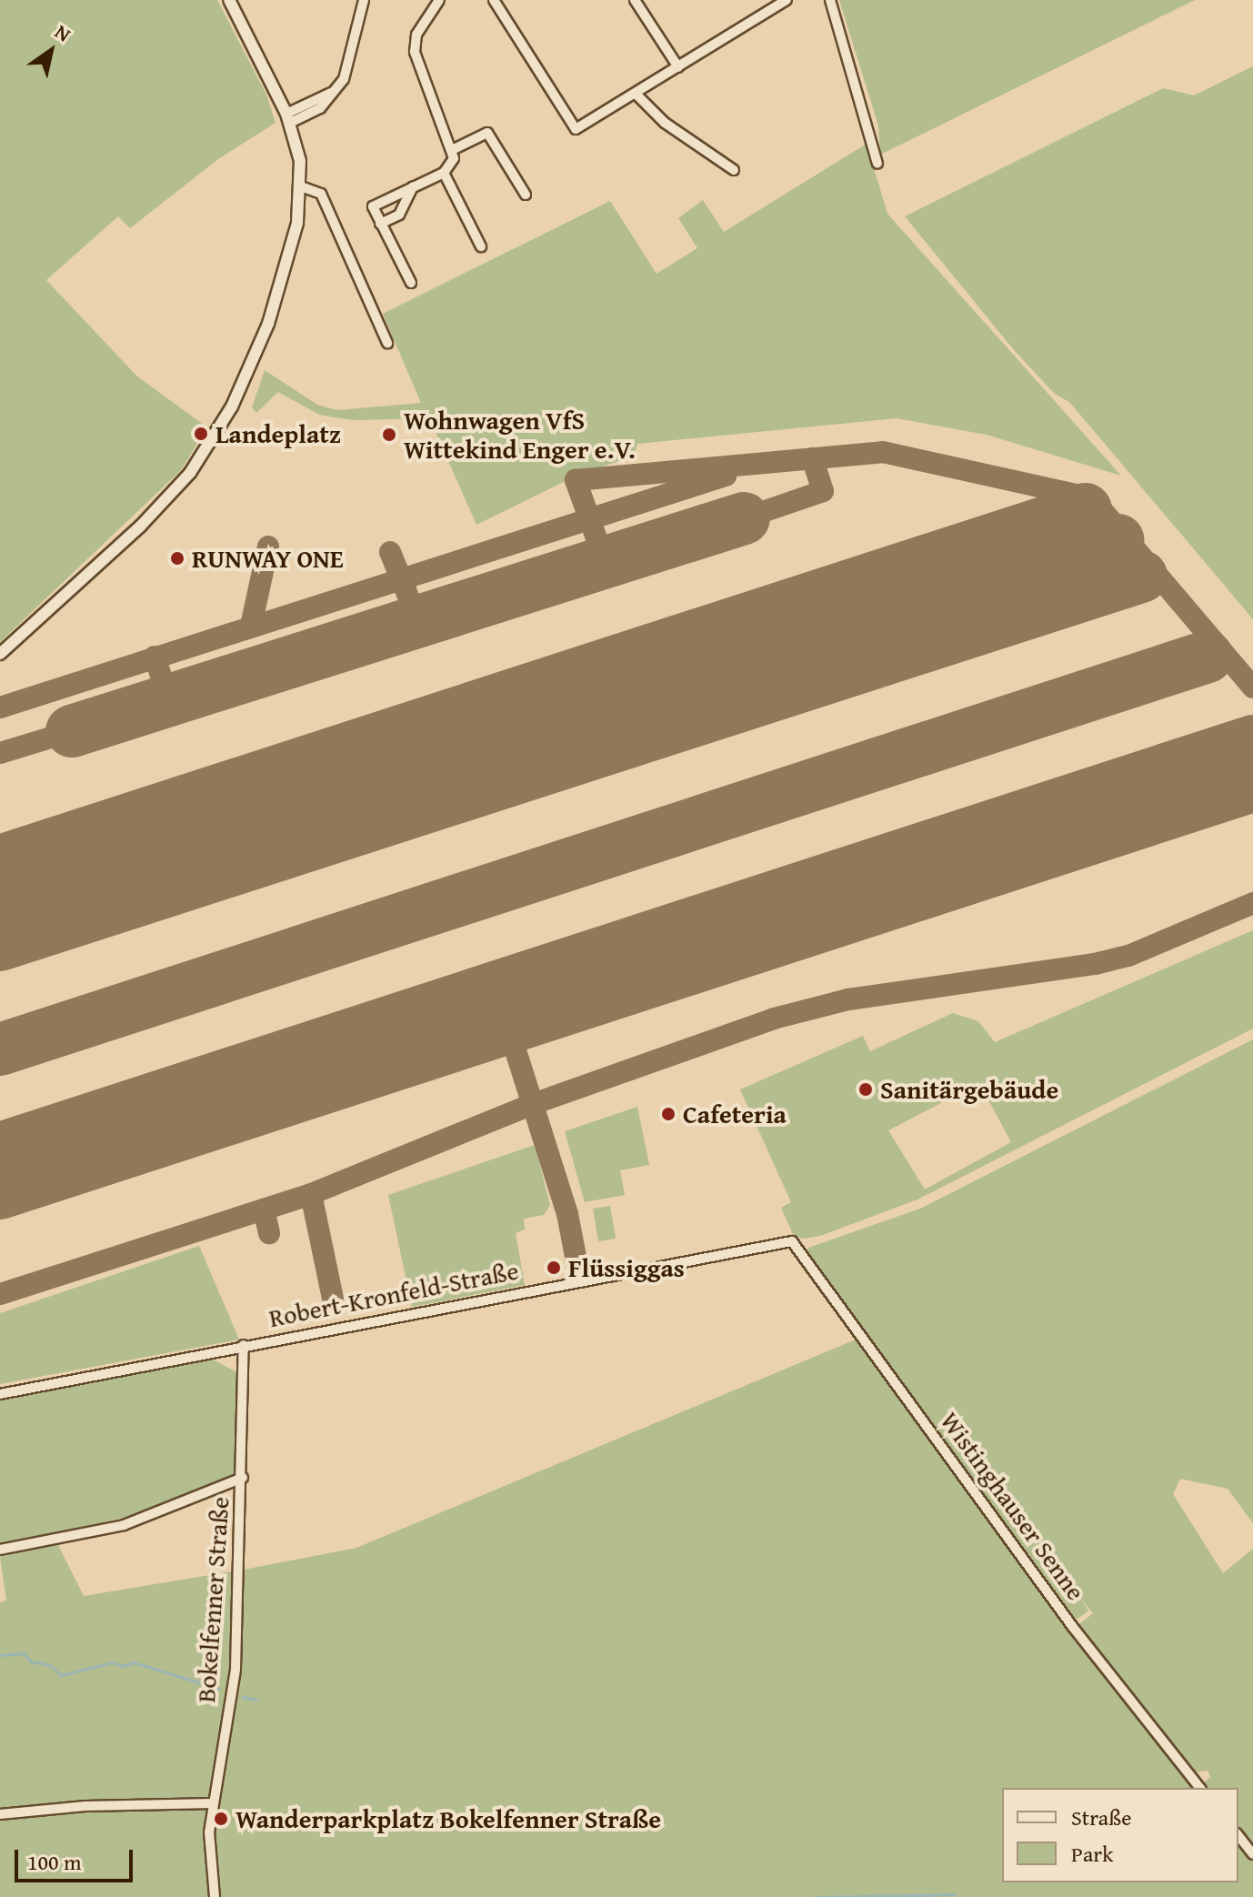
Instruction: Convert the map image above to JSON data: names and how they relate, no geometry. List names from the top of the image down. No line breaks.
{"streets":{"street":["Robert-Kronfeld-Straße","Wistinghauser Senne","Bokelfenner Straße"]},"crossings":[["Robert-Kronfeld-Straße","Wistinghauser Senne"],["Robert-Kronfeld-Straße","Bokelfenner Straße"]],"places":["Landeplatz","Wohnwagen VfS Wittekind Enger e.V.","RUNWAY ONE","Sanitärgebäude","Cafeteria","Flüssiggas","Wanderparkplatz Bokelfenner Straße"],"legend":["Straße","Park"],"scale_bar":"100 m","north":"top right"}
